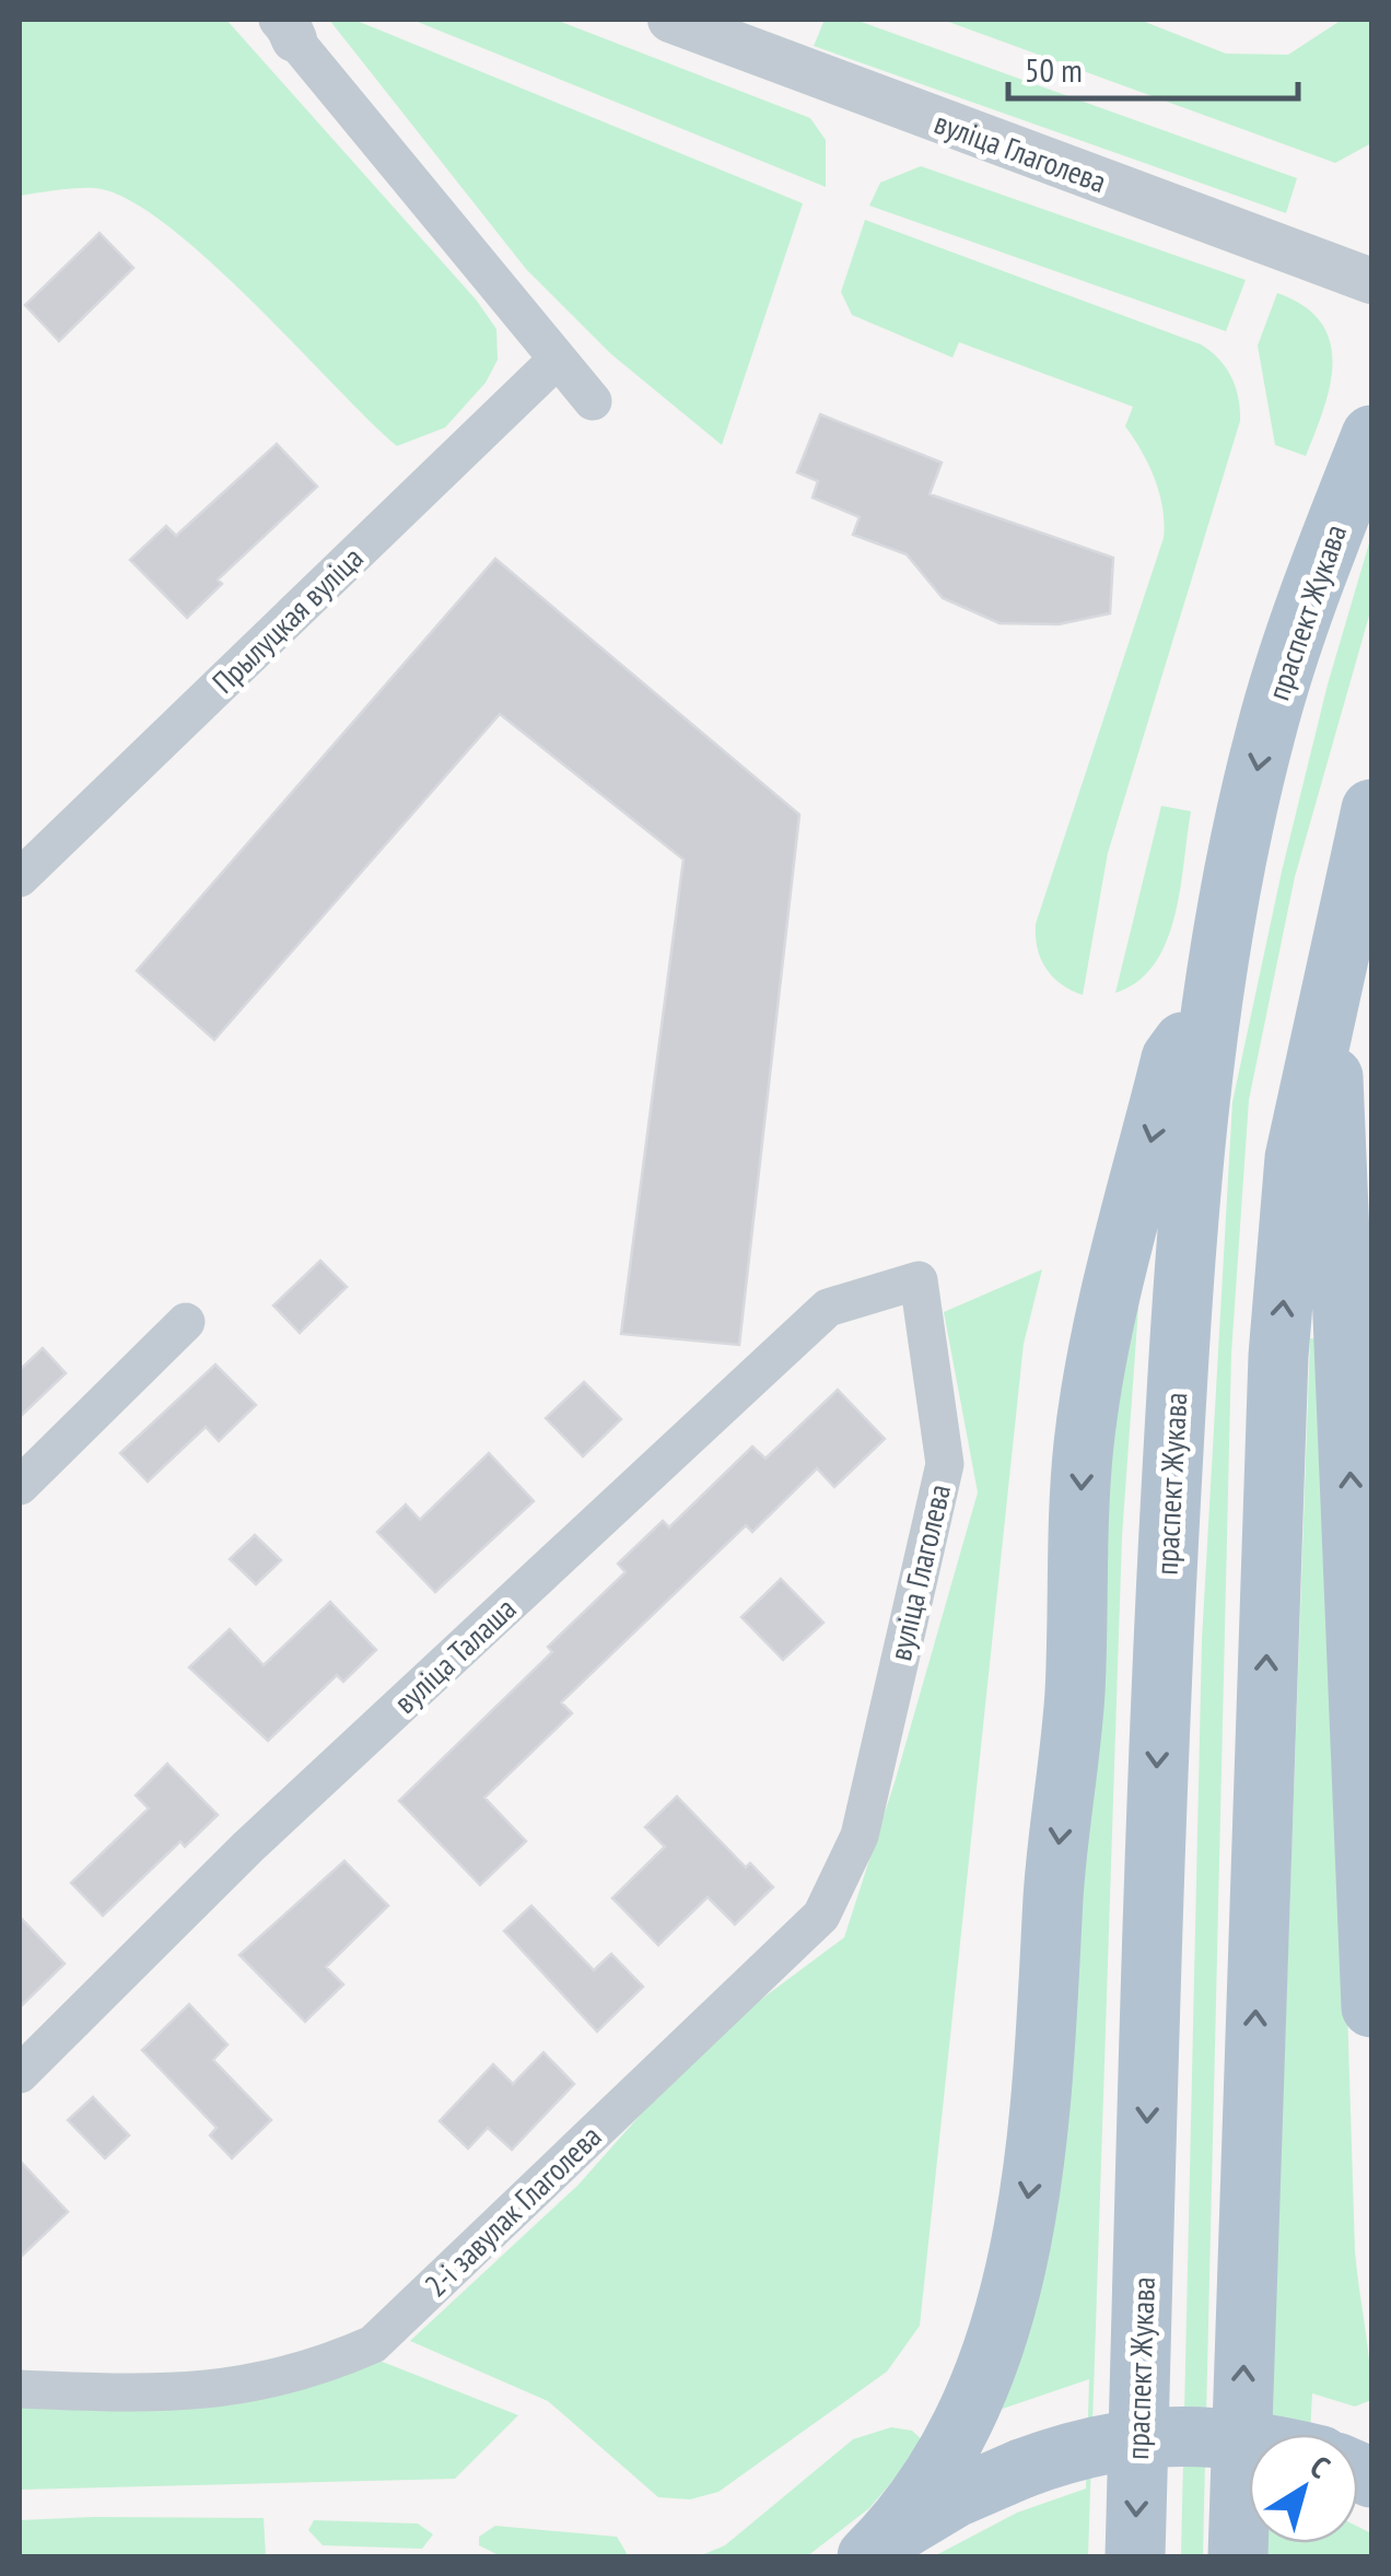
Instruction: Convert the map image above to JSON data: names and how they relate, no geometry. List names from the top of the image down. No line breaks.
{"streets":{"main road":["праспект Жукава"],"street":["вуліца Глаголева","Прылуцкая вуліца","вуліца Талаша","2-і завулак Глаголева"]},"crossings":[["вуліца Глаголева","вуліца Талаша"],["вуліца Глаголева","2-і завулак Глаголева"]],"scale_bar":"50 m","north":"top right"}
